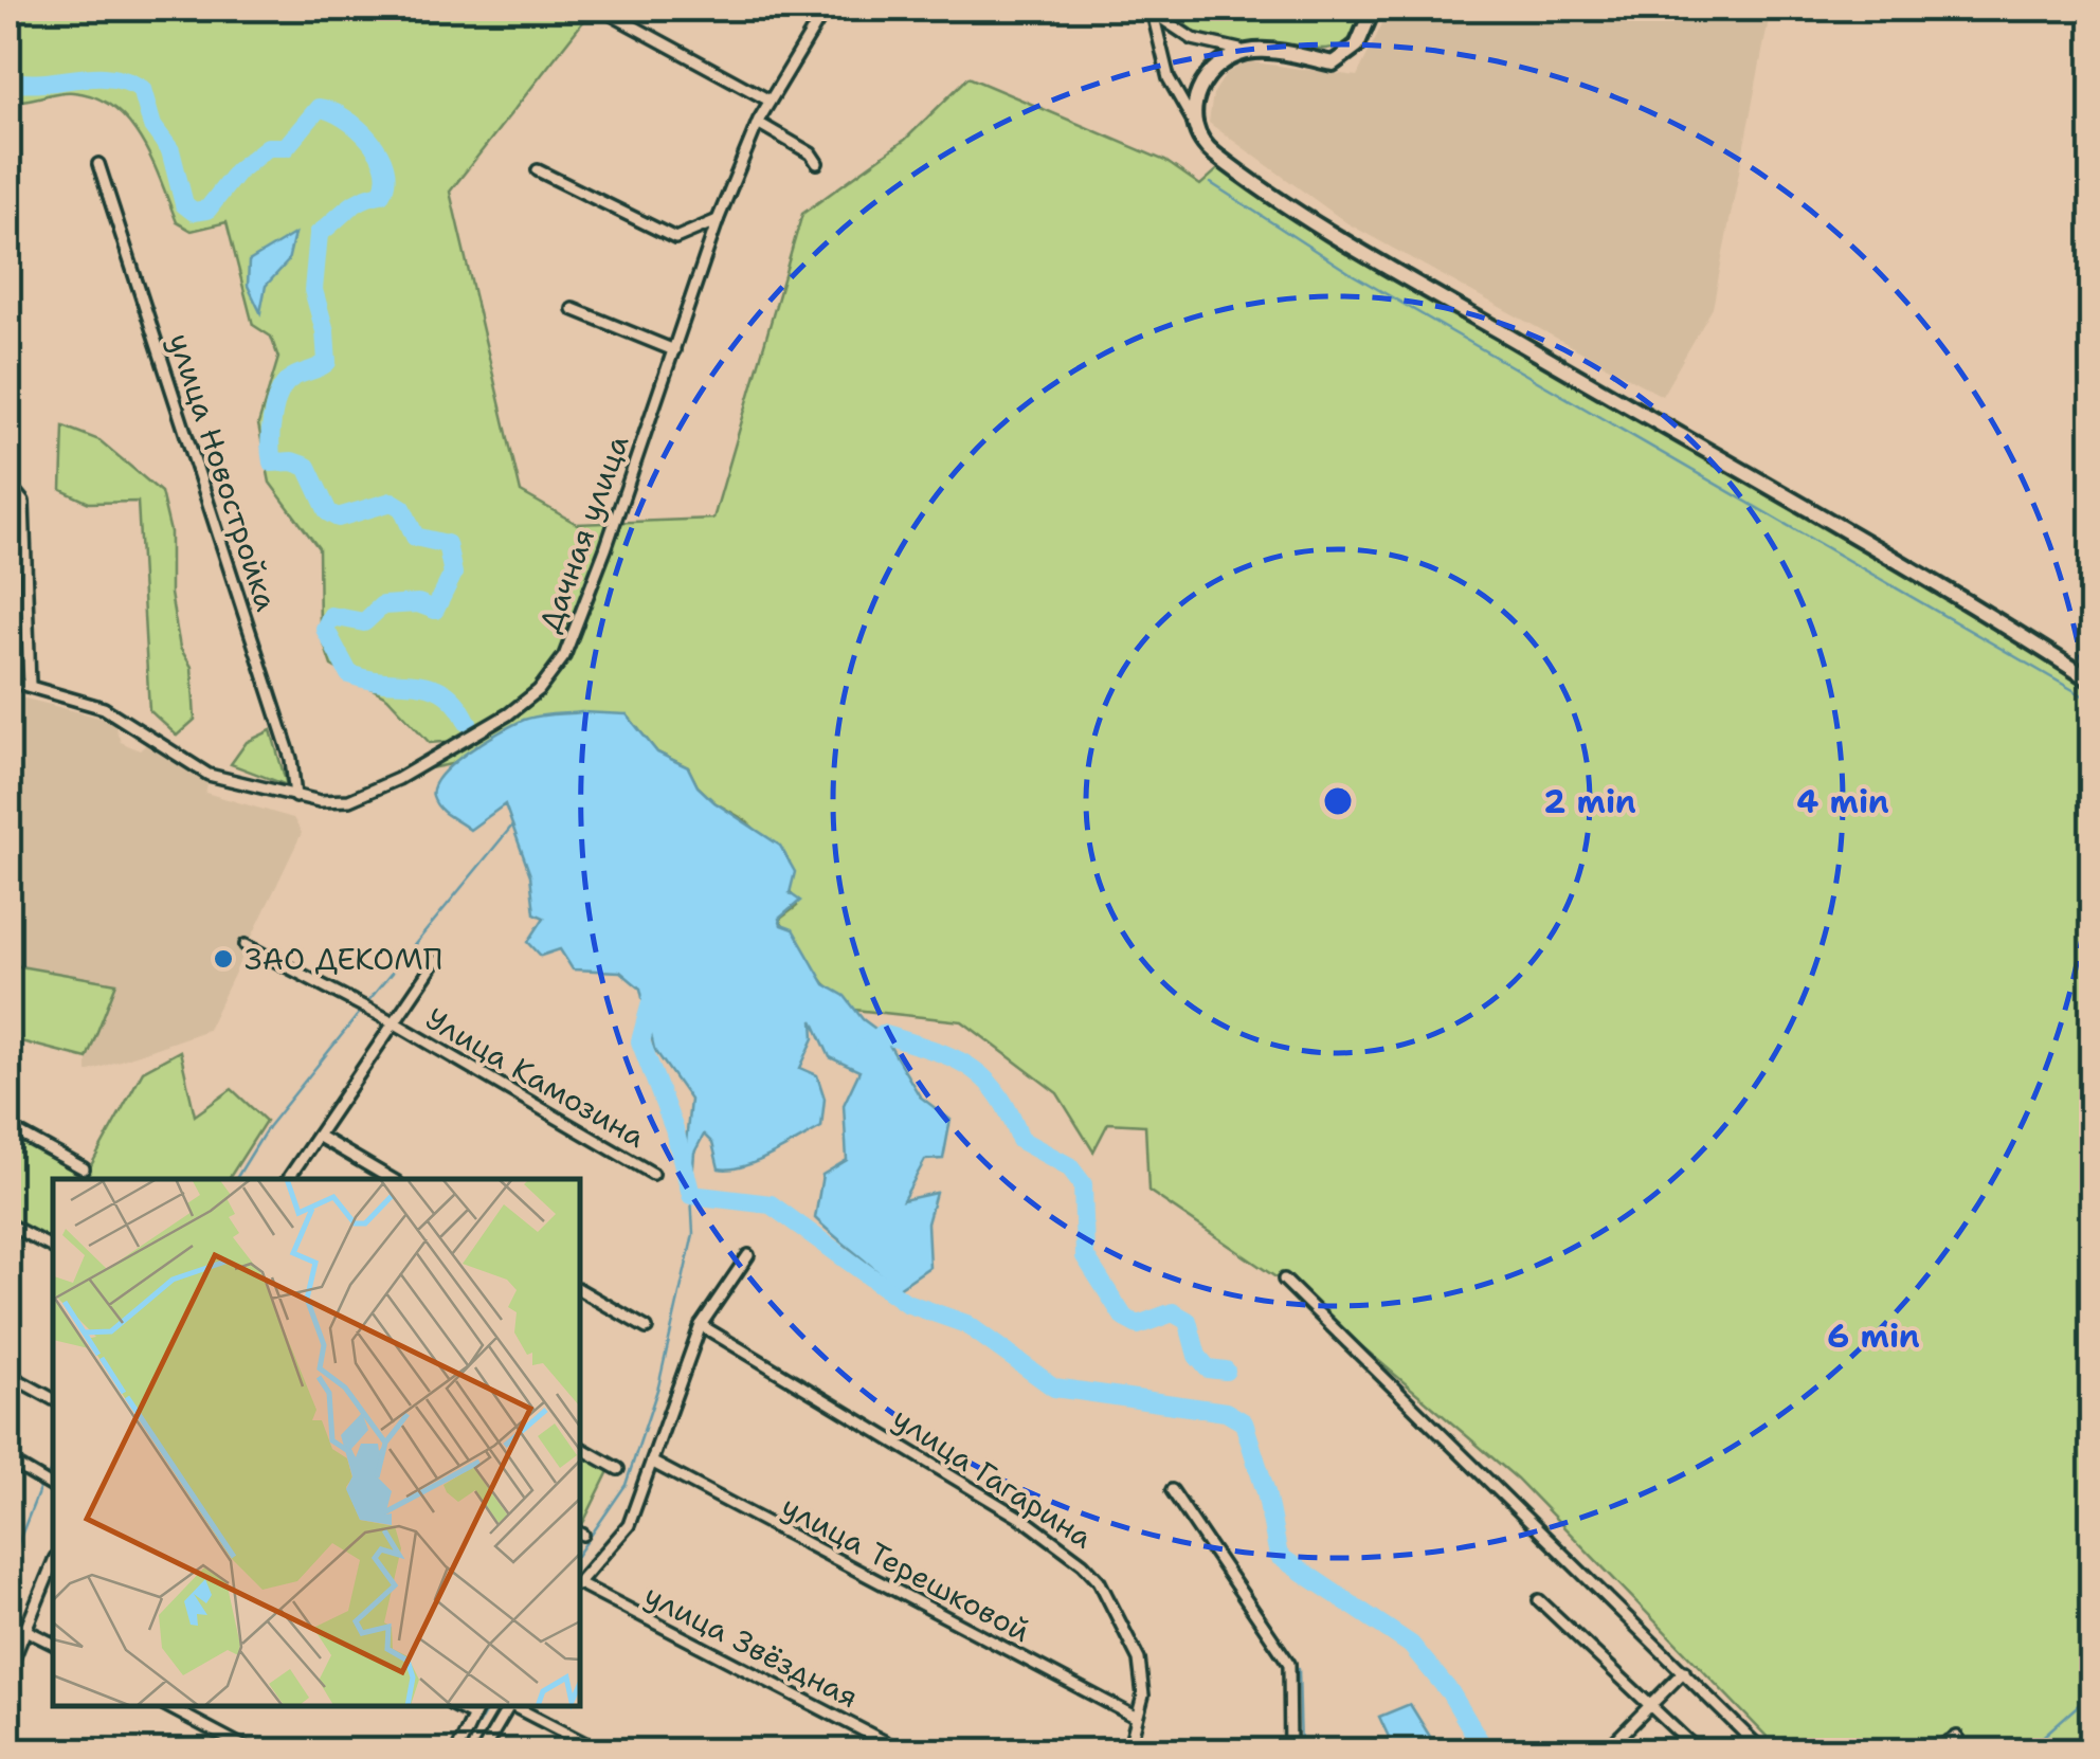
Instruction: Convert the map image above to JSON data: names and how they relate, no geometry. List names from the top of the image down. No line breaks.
{"streets":{"street":["улица Новостройка","Дачная улица","Улица Камозина","улица Гагарина","улица Терешковой","улица Звёздная"]},"crossings":[["улица Новостройка","Дачная улица"],["улица Гагарина","улица Терешковой"]],"places":["ЗАО ДЕКОМП"],"rings":["2 min","4 min","6 min"]}
